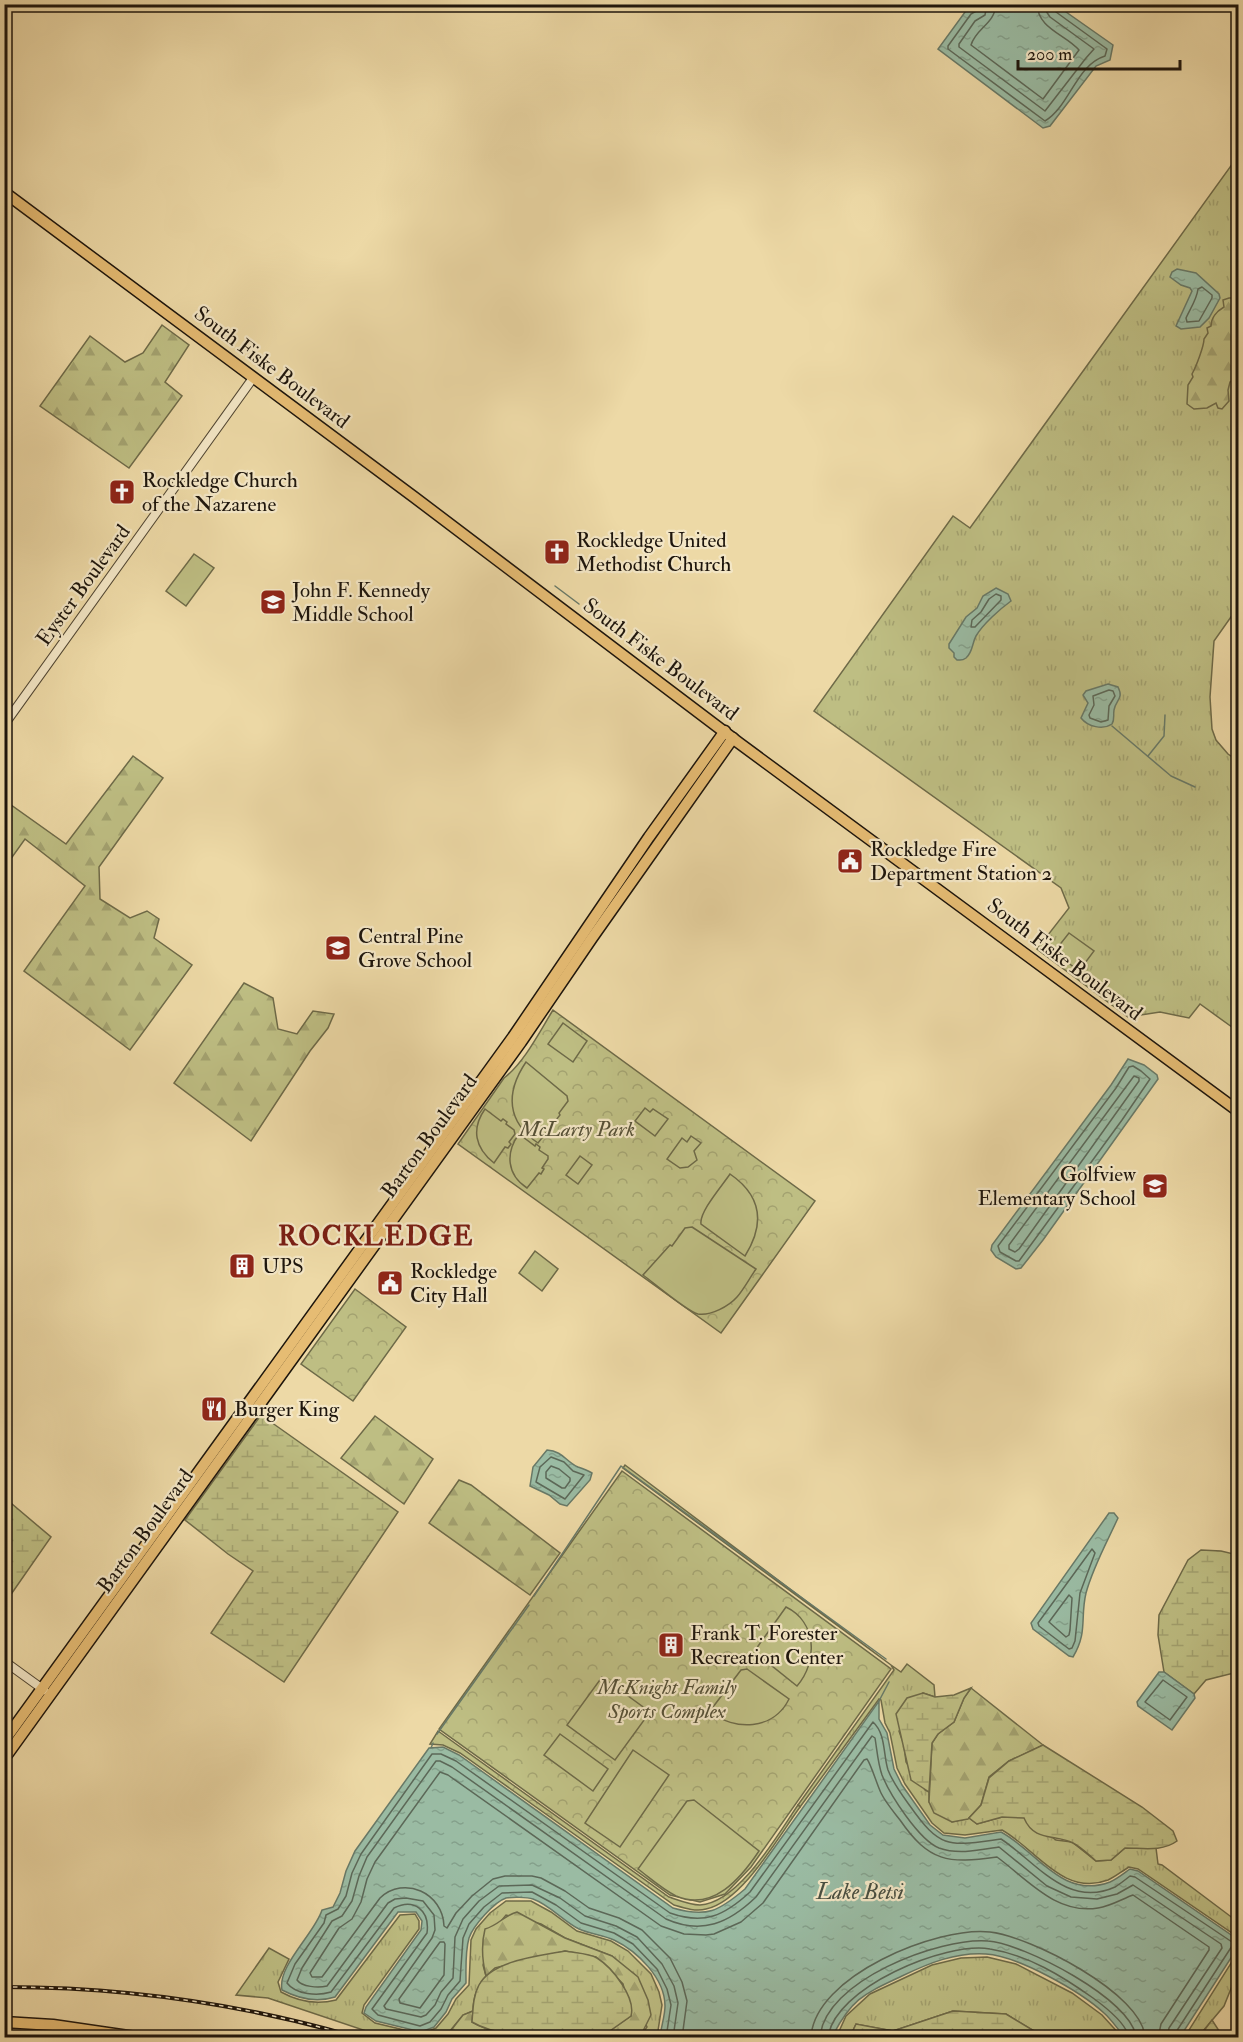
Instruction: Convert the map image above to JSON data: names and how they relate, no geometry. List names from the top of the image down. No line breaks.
{"streets":{"main road":["South Fiske Boulevard","Barton Boulevard"],"street":["Eyster Boulevard"]},"crossings":[["South Fiske Boulevard","Eyster Boulevard"],["South Fiske Boulevard","Barton Boulevard"]],"districts":["ROCKLEDGE"],"water":["Lake Betsi"],"parks":["McLarty Park","McKnight Family Sports Complex"],"places":{"church":["Rockledge Church of the Nazarene","Rockledge United Methodist Church"],"school or university":["John F. Kennedy Middle School","Central Pine Grove School","Golfview Elementary School"],"public building":["Rockledge Fire Department Station 2","Rockledge City Hall"],"building":["UPS","Frank T. Forester Recreation Center"],"restaurant":["Burger King"]},"scale_bar":"200 m"}
